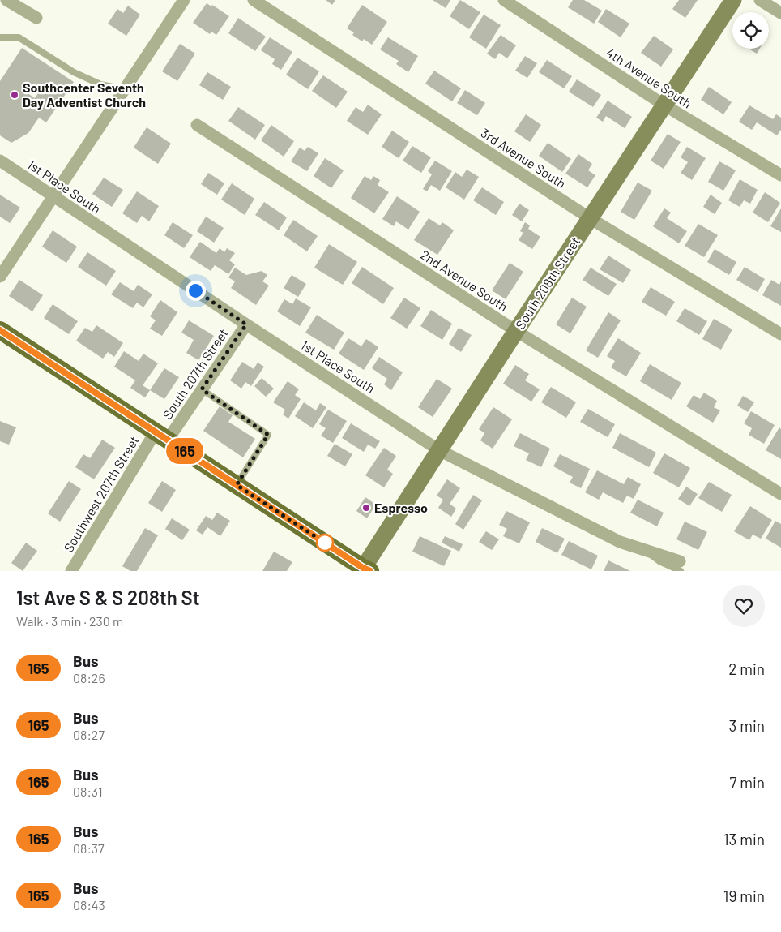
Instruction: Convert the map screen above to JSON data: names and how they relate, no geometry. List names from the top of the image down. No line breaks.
{"streets":{"street":["4th Avenue South","3rd Avenue South","1st Place South","2nd Avenue South","South 208th Street","South 207th Street","Southwest 207th Street"]},"crossings":[["4th Avenue South","South 208th Street"],["3rd Avenue South","South 208th Street"],["1st Place South","South 208th Street"],["1st Place South","South 207th Street"],["2nd Avenue South","South 208th Street"],["South 207th Street","Southwest 207th Street"]],"places":["Southcenter Seventh Day Adventist Church","Espresso"],"lines":["bus line 165"],"page":{"on_map":"165","heading":["1st Ave S & S 208th St","Walk · 3 min · 230 m"],"list":[{"mark":"165","name":"Bus","note":"08:26","value":"2 min"},{"mark":"165","name":"Bus","note":"08:27","value":"3 min"},{"mark":"165","name":"Bus","note":"08:31","value":"7 min"},{"mark":"165","name":"Bus","note":"08:37","value":"13 min"},{"mark":"165","name":"Bus","note":"08:43","value":"19 min"}]}}
